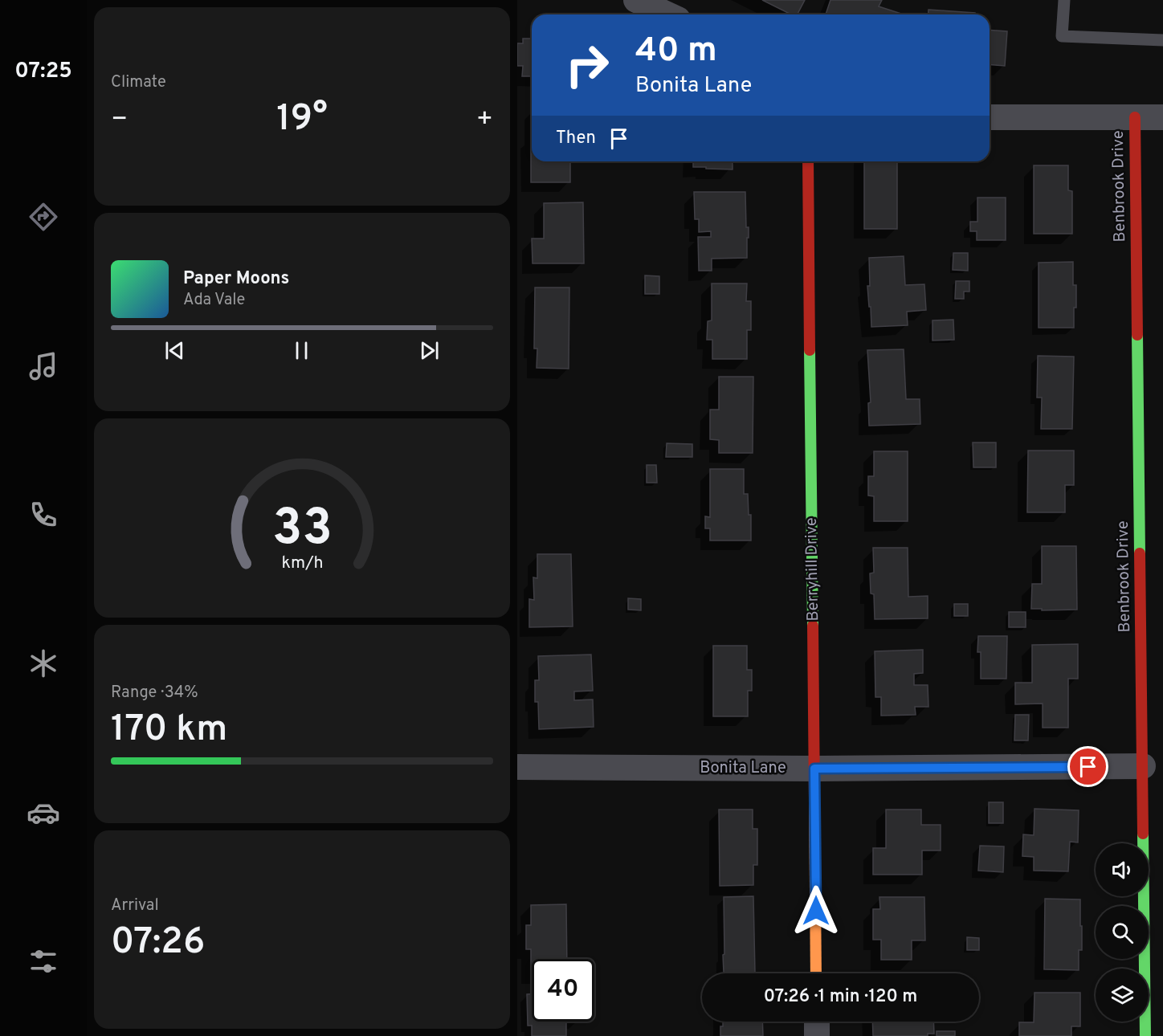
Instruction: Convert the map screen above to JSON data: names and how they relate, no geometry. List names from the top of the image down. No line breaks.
{"streets":{"street":["Benbrook Drive","Berryhill Drive","Bonita Lane"]},"crossings":[["Benbrook Drive","Bonita Lane"],["Berryhill Drive","Bonita Lane"]],"page":{"tabs":"07:25","tile":["Climate",["Range · 34%","170 km"],["Arrival","07:26"]],"turn":["40 m","Bonita Lane"],"heat":["−","19°","+"],"then":"Then","song":["Paper Moons","Ada Vale"],"limit":"40","trip":"07:26 · 1 min · 120 m","gauge":["33","km/h"]}}
